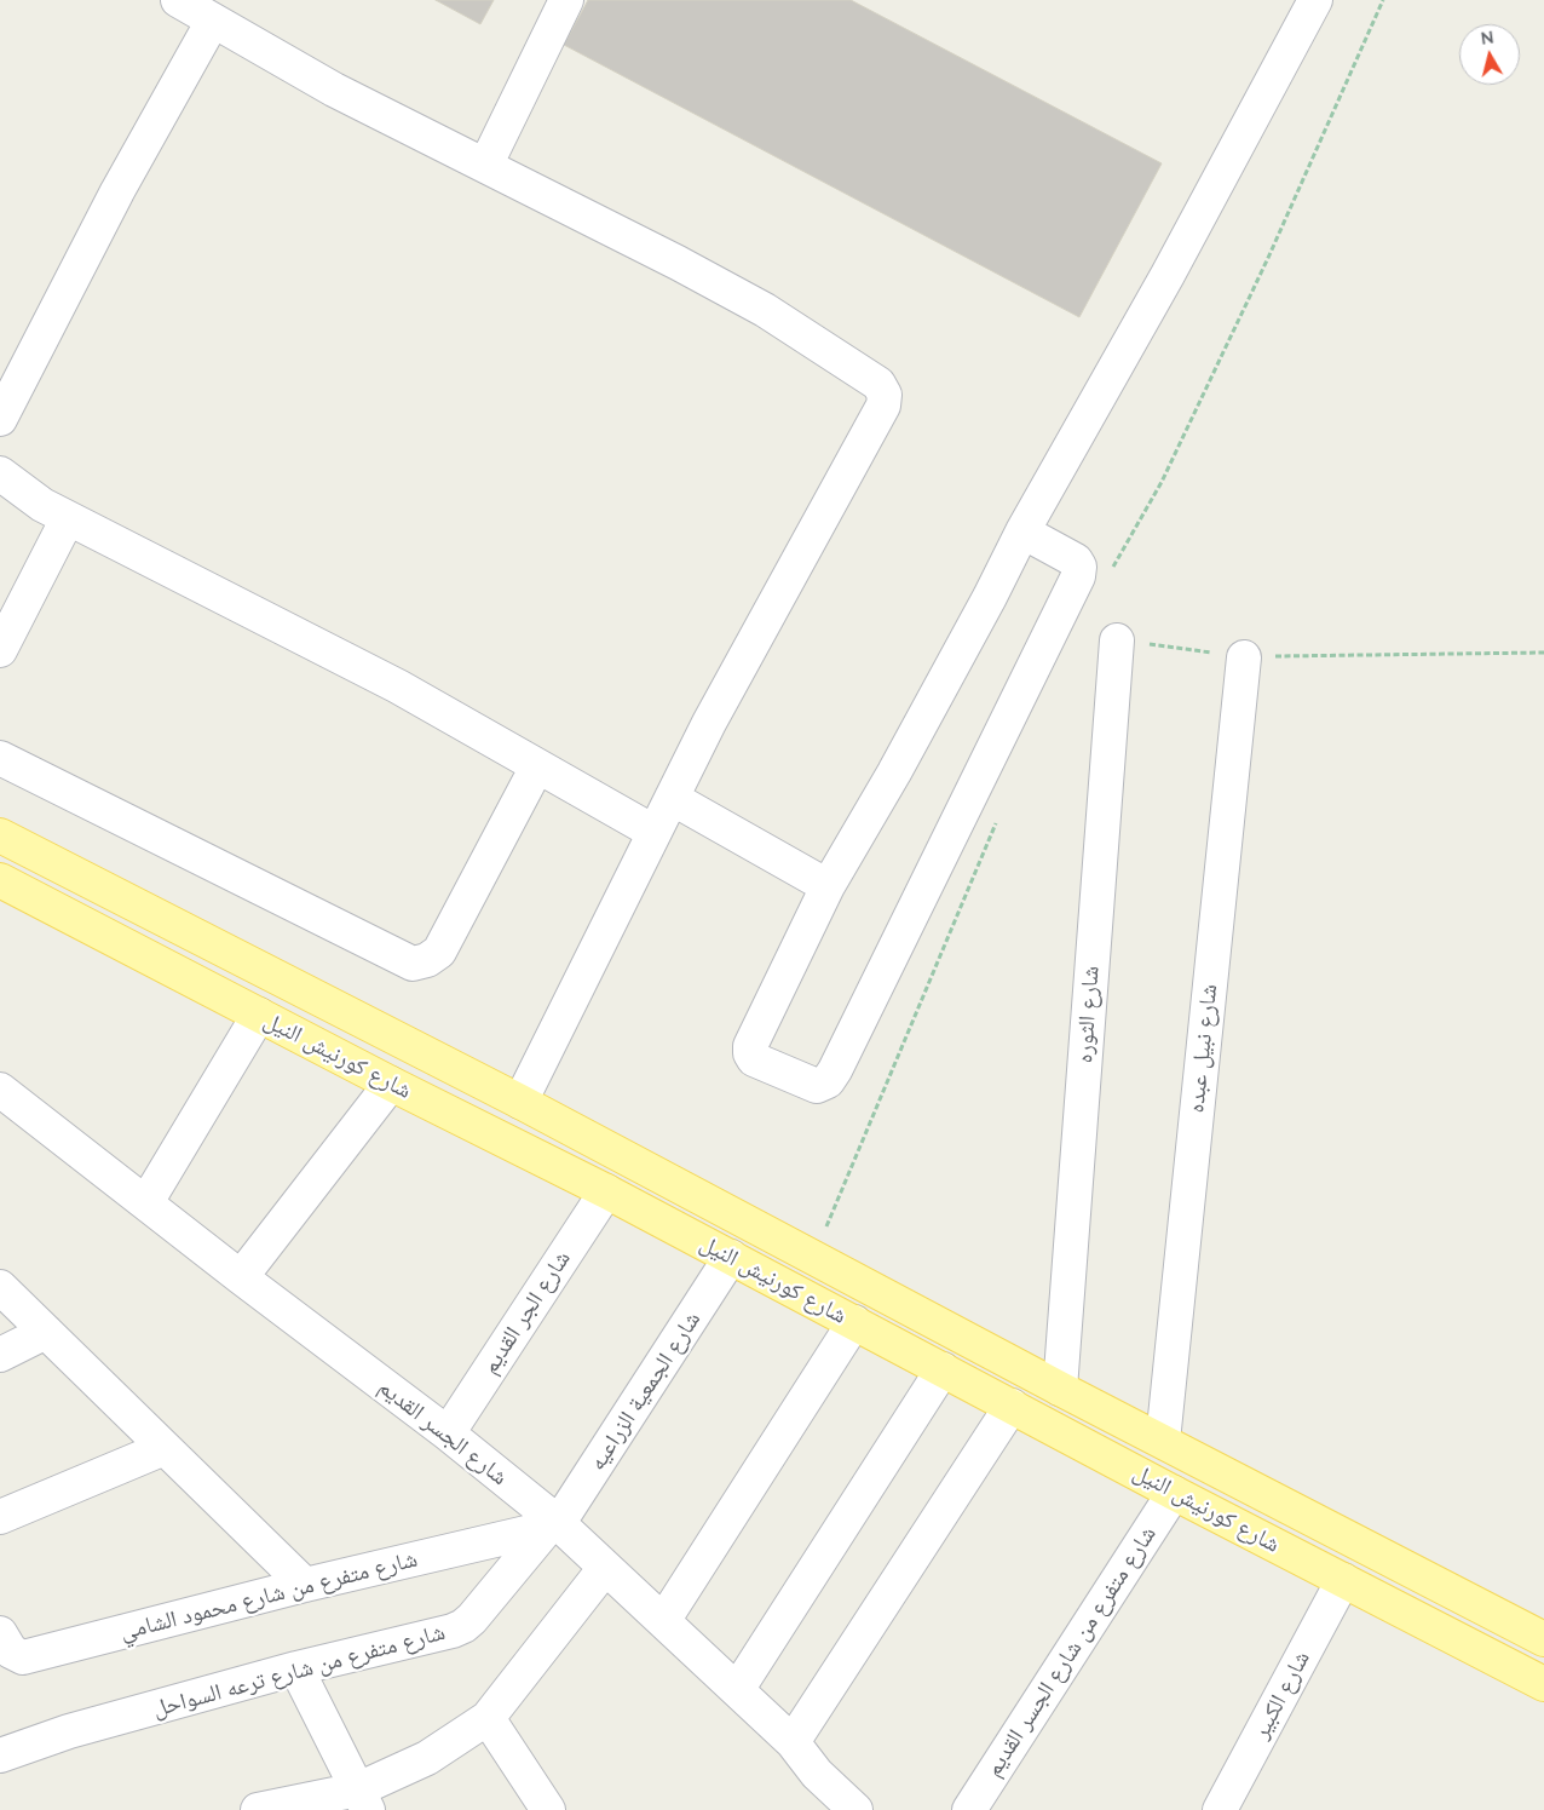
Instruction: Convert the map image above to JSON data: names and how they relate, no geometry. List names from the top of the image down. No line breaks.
{"streets":{"main road":["شارع كورنيش النيل"],"street":["شارع الثوره","شارع نبيل عبده","شارع الجر القديم","شارع الجمعية الزراعيه","شارع الجسر القديم","شارع متفرع من شارع محمود الشامي","شارع متفرع من شارع الجسر القديم","شارع متفرع من شارع ترعه السواحل","شارع الكبير"]},"crossings":[["شارع الثوره","شارع كورنيش النيل"],["شارع نبيل عبده","شارع كورنيش النيل"],["شارع كورنيش النيل","شارع الجر القديم"],["شارع كورنيش النيل","شارع الجمعية الزراعيه"],["شارع كورنيش النيل","شارع متفرع من شارع الجسر القديم"],["شارع كورنيش النيل","شارع الكبير"],["شارع الجر القديم","شارع الجسر القديم"],["شارع الجمعية الزراعيه","شارع الجسر القديم"],["شارع الجمعية الزراعيه","شارع متفرع من شارع محمود الشامي"],["شارع الجمعية الزراعيه","شارع متفرع من شارع ترعه السواحل"],["شارع الجسر القديم","شارع متفرع من شارع محمود الشامي"],["شارع الجسر القديم","شارع متفرع من شارع ترعه السواحل"],["شارع متفرع من شارع محمود الشامي","شارع متفرع من شارع ترعه السواحل"]],"north":"top"}
